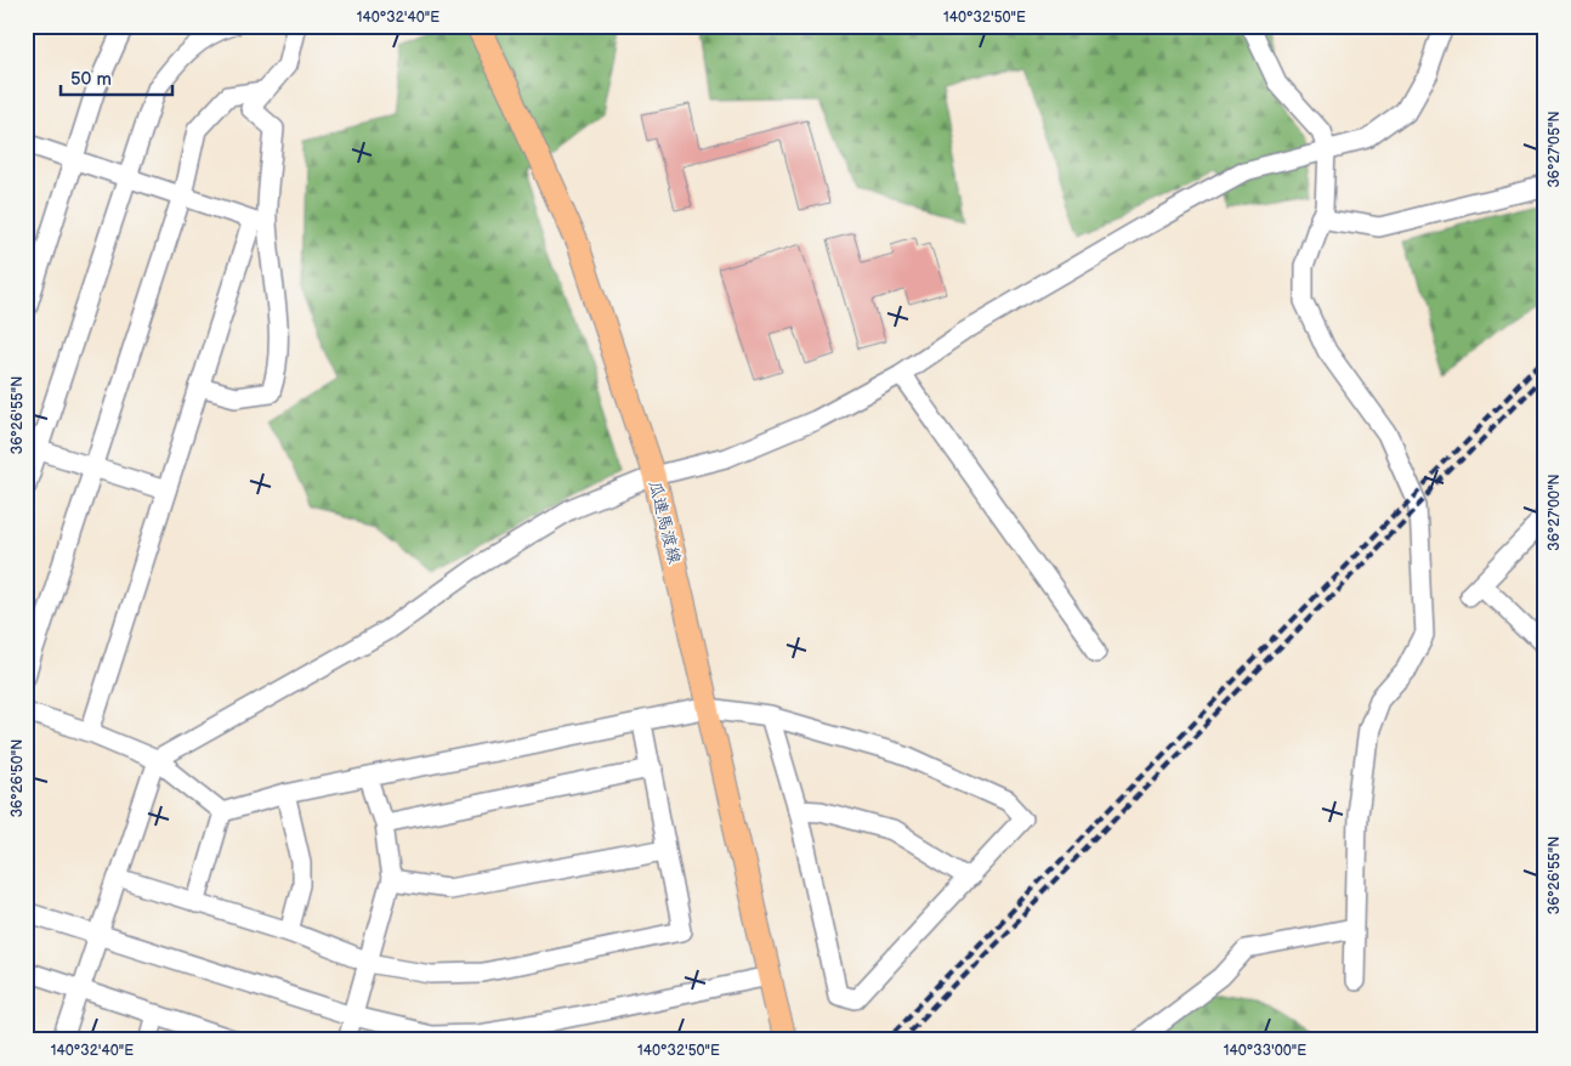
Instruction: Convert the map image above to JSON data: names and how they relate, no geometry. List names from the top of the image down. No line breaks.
{"streets":{"main road":["瓜連馬渡線"]},"scale_bar":"50 m","coordinates":["140°32'40\"E","140°32'50\"E","36°27'05\"N","36°26'55\"N","36°27'00\"N","36°26'50\"N","140°33'00\"E"]}
